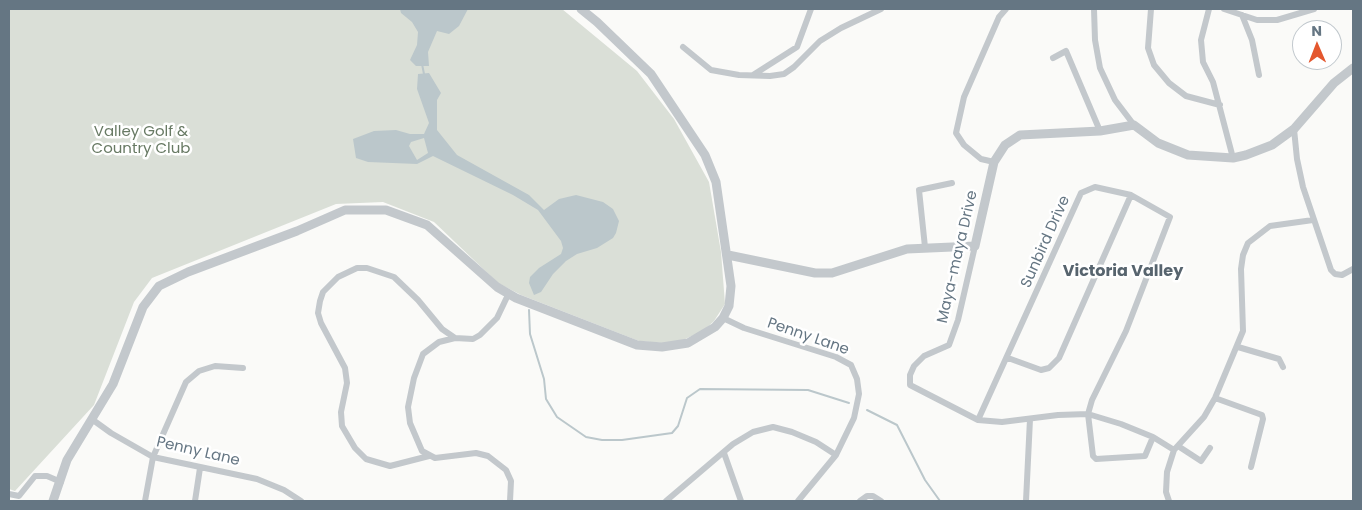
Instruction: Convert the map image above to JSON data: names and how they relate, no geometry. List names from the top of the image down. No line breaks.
{"streets":{"street":["Sunbird Drive","Maya-maya Drive","Penny Lane"]},"crossings":[["Sunbird Drive","Maya-maya Drive"]],"districts":["Victoria Valley"],"parks":["Valley Golf & Country Club"],"north":"top"}
